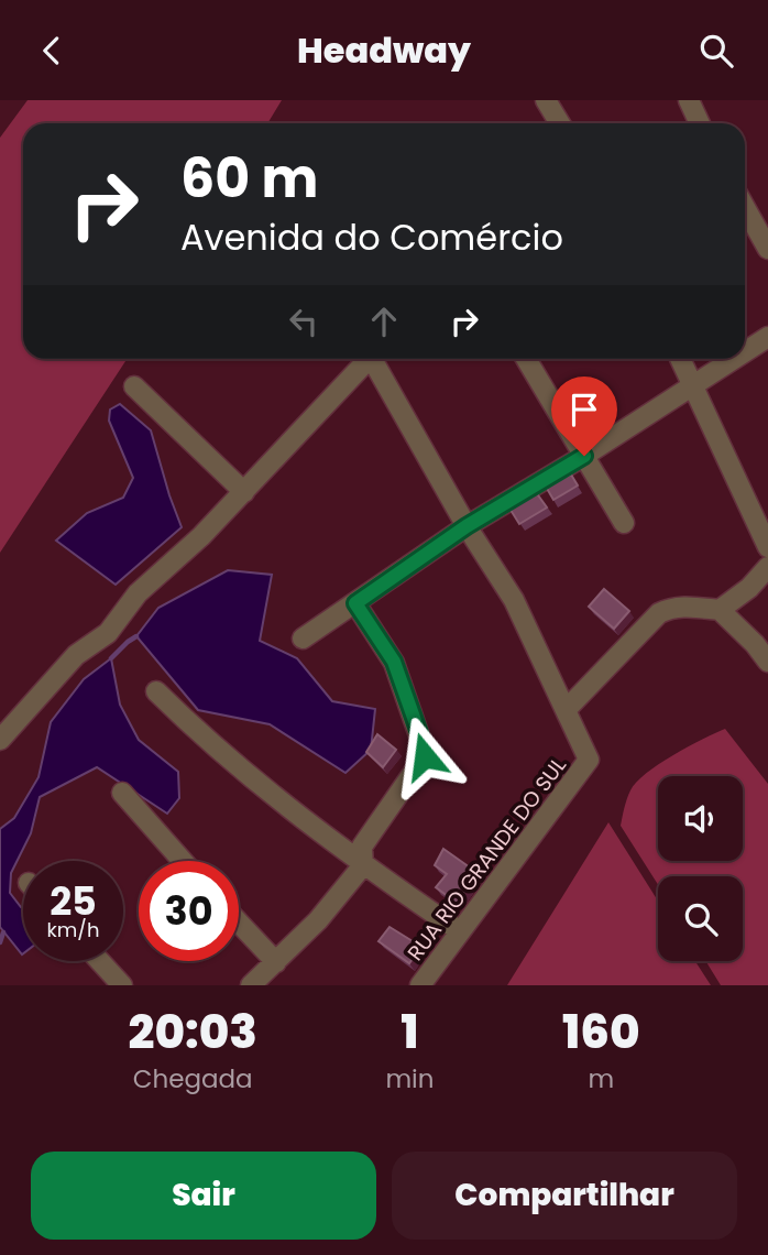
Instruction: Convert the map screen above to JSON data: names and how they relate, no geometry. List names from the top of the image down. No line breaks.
{"streets":{"street":["RUA RIO GRANDE DO SUL"]},"page":{"header":"Headway","turn":["60 m","Avenida do Comércio"],"speed":"25 km/h","limit":"30","eta":["20:03","Chegada","1","min","160","m"],"buttons":["Sair","Compartilhar"]}}
